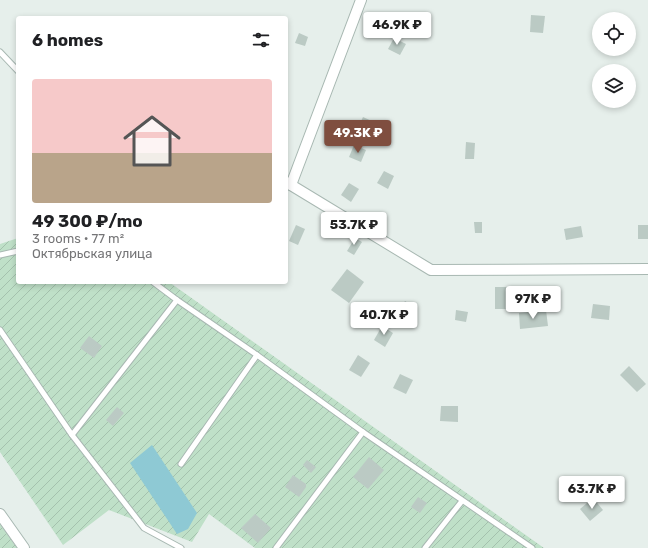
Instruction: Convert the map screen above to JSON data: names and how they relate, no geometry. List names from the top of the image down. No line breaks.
{"page":{"price":["46.9K ₽","49.3K ₽","53.7K ₽","97K ₽","40.7K ₽","63.7K ₽"],"heading":"6 homes","list":[{"name":"49 300 ₽/mo","note":"3 rooms · 77 m² · Октябрьская улица"}]}}
